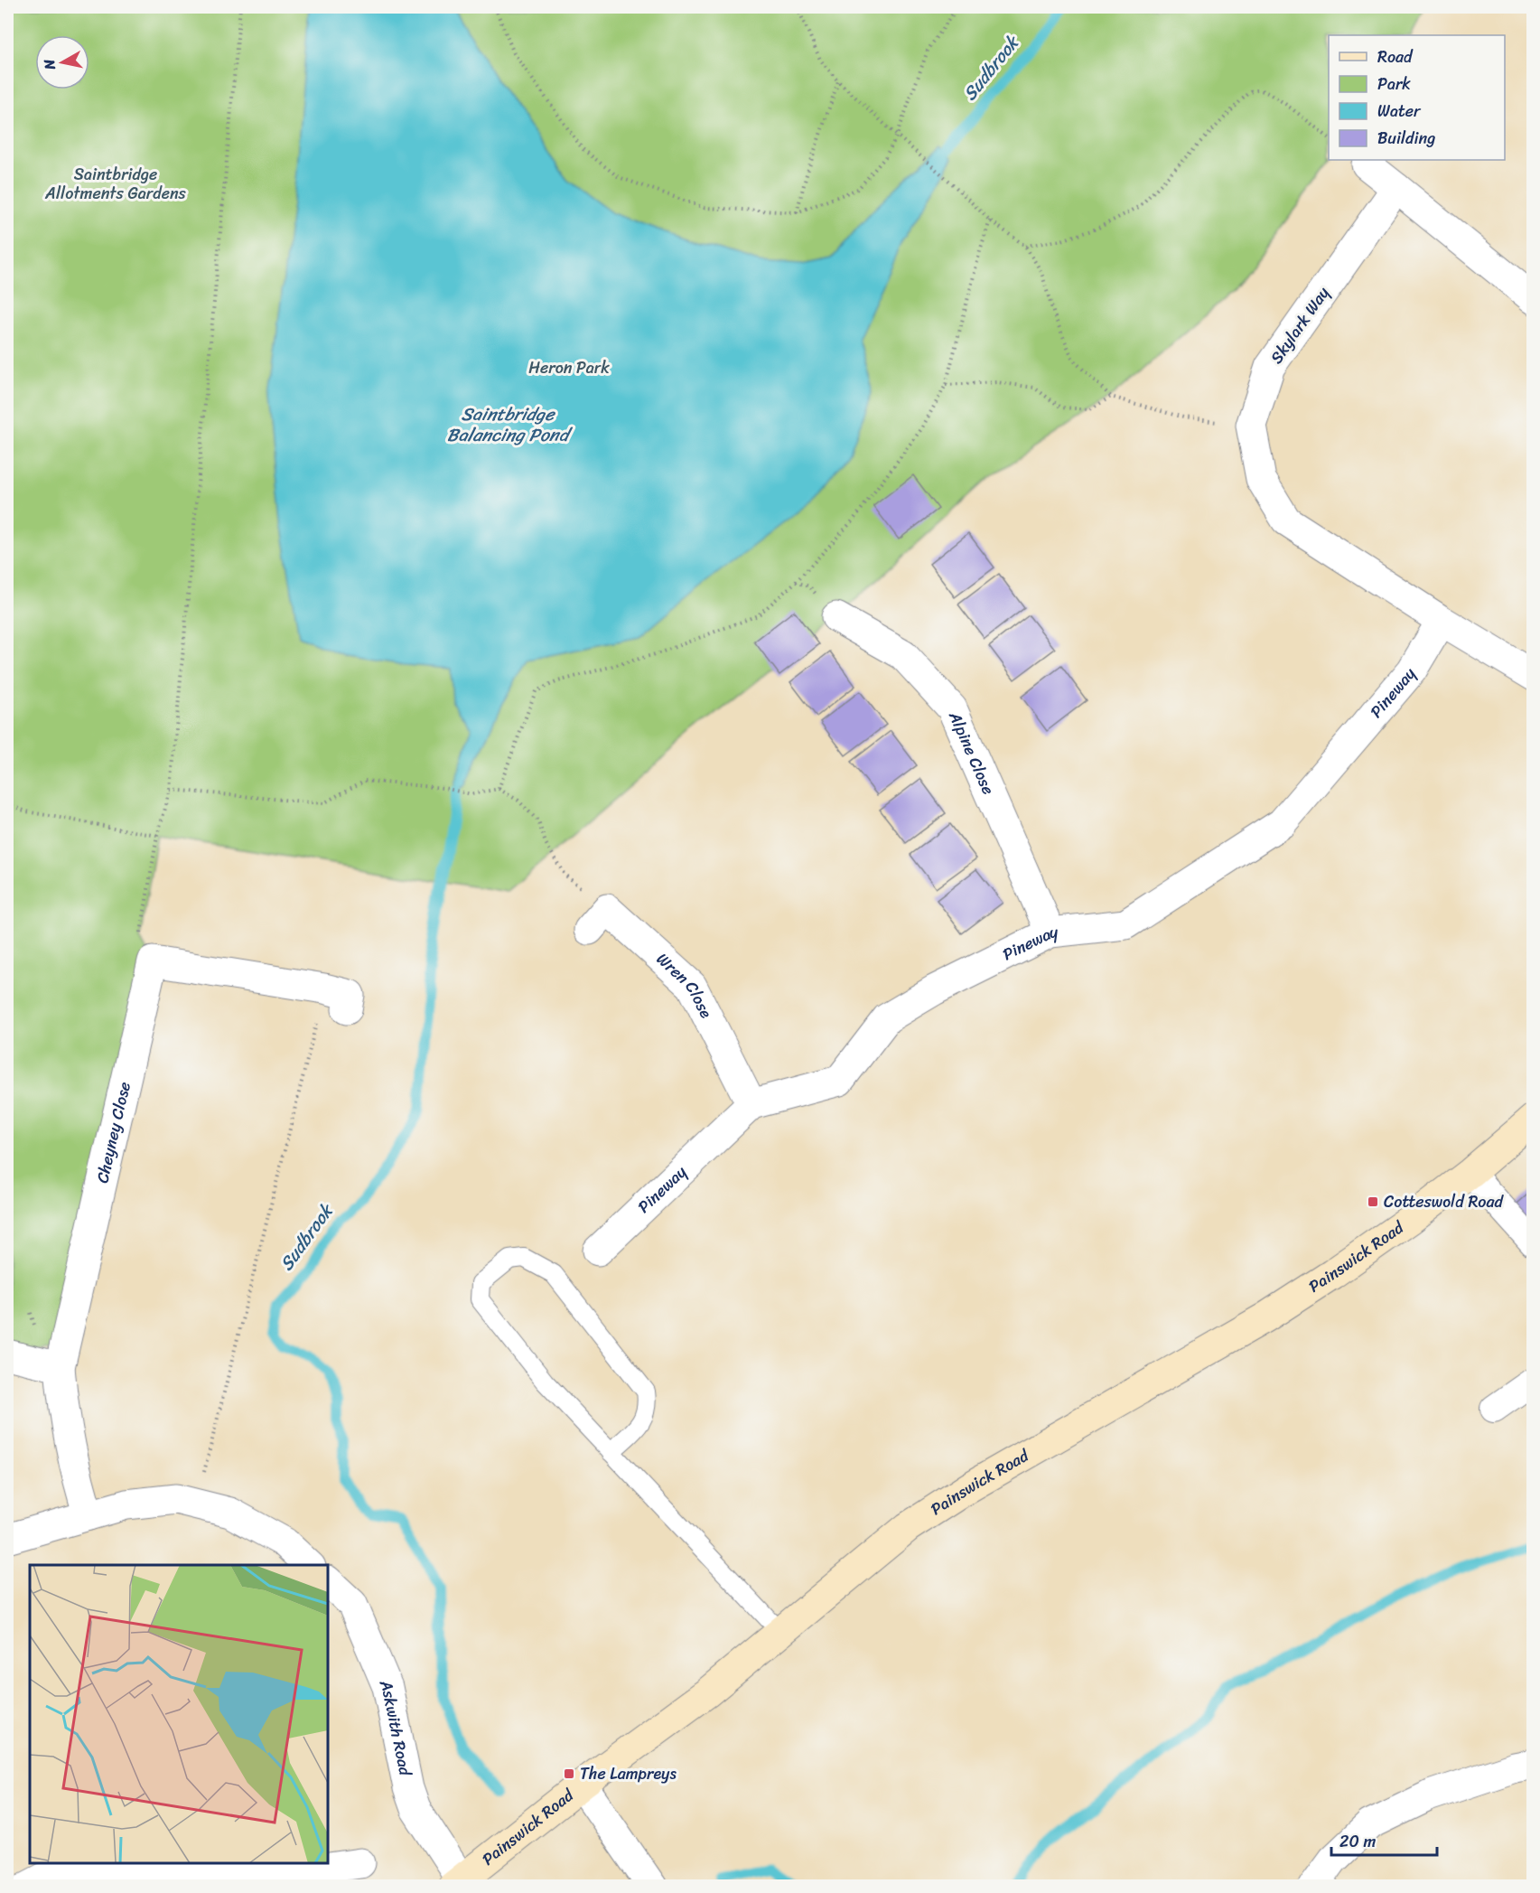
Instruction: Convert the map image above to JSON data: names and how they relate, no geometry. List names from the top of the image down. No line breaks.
{"streets":{"main road":["Painswick Road"],"street":["Skylark Way","Pineway","Alpine Close","Wren Close","Cheyney Close","Askwith Road"]},"crossings":[["Skylark Way","Pineway"],["Pineway","Alpine Close"],["Pineway","Wren Close"],["Painswick Road","Askwith Road"]],"water":["Sudbrook","Saintbridge Balancing Pond"],"parks":["Saintbridge Allotments Gardens","Heron Park"],"places":{"transit":["Cotteswold Road","The Lampreys"]},"legend":["Road","Park","Water","Building"],"scale_bar":"20 m","north":"left"}
